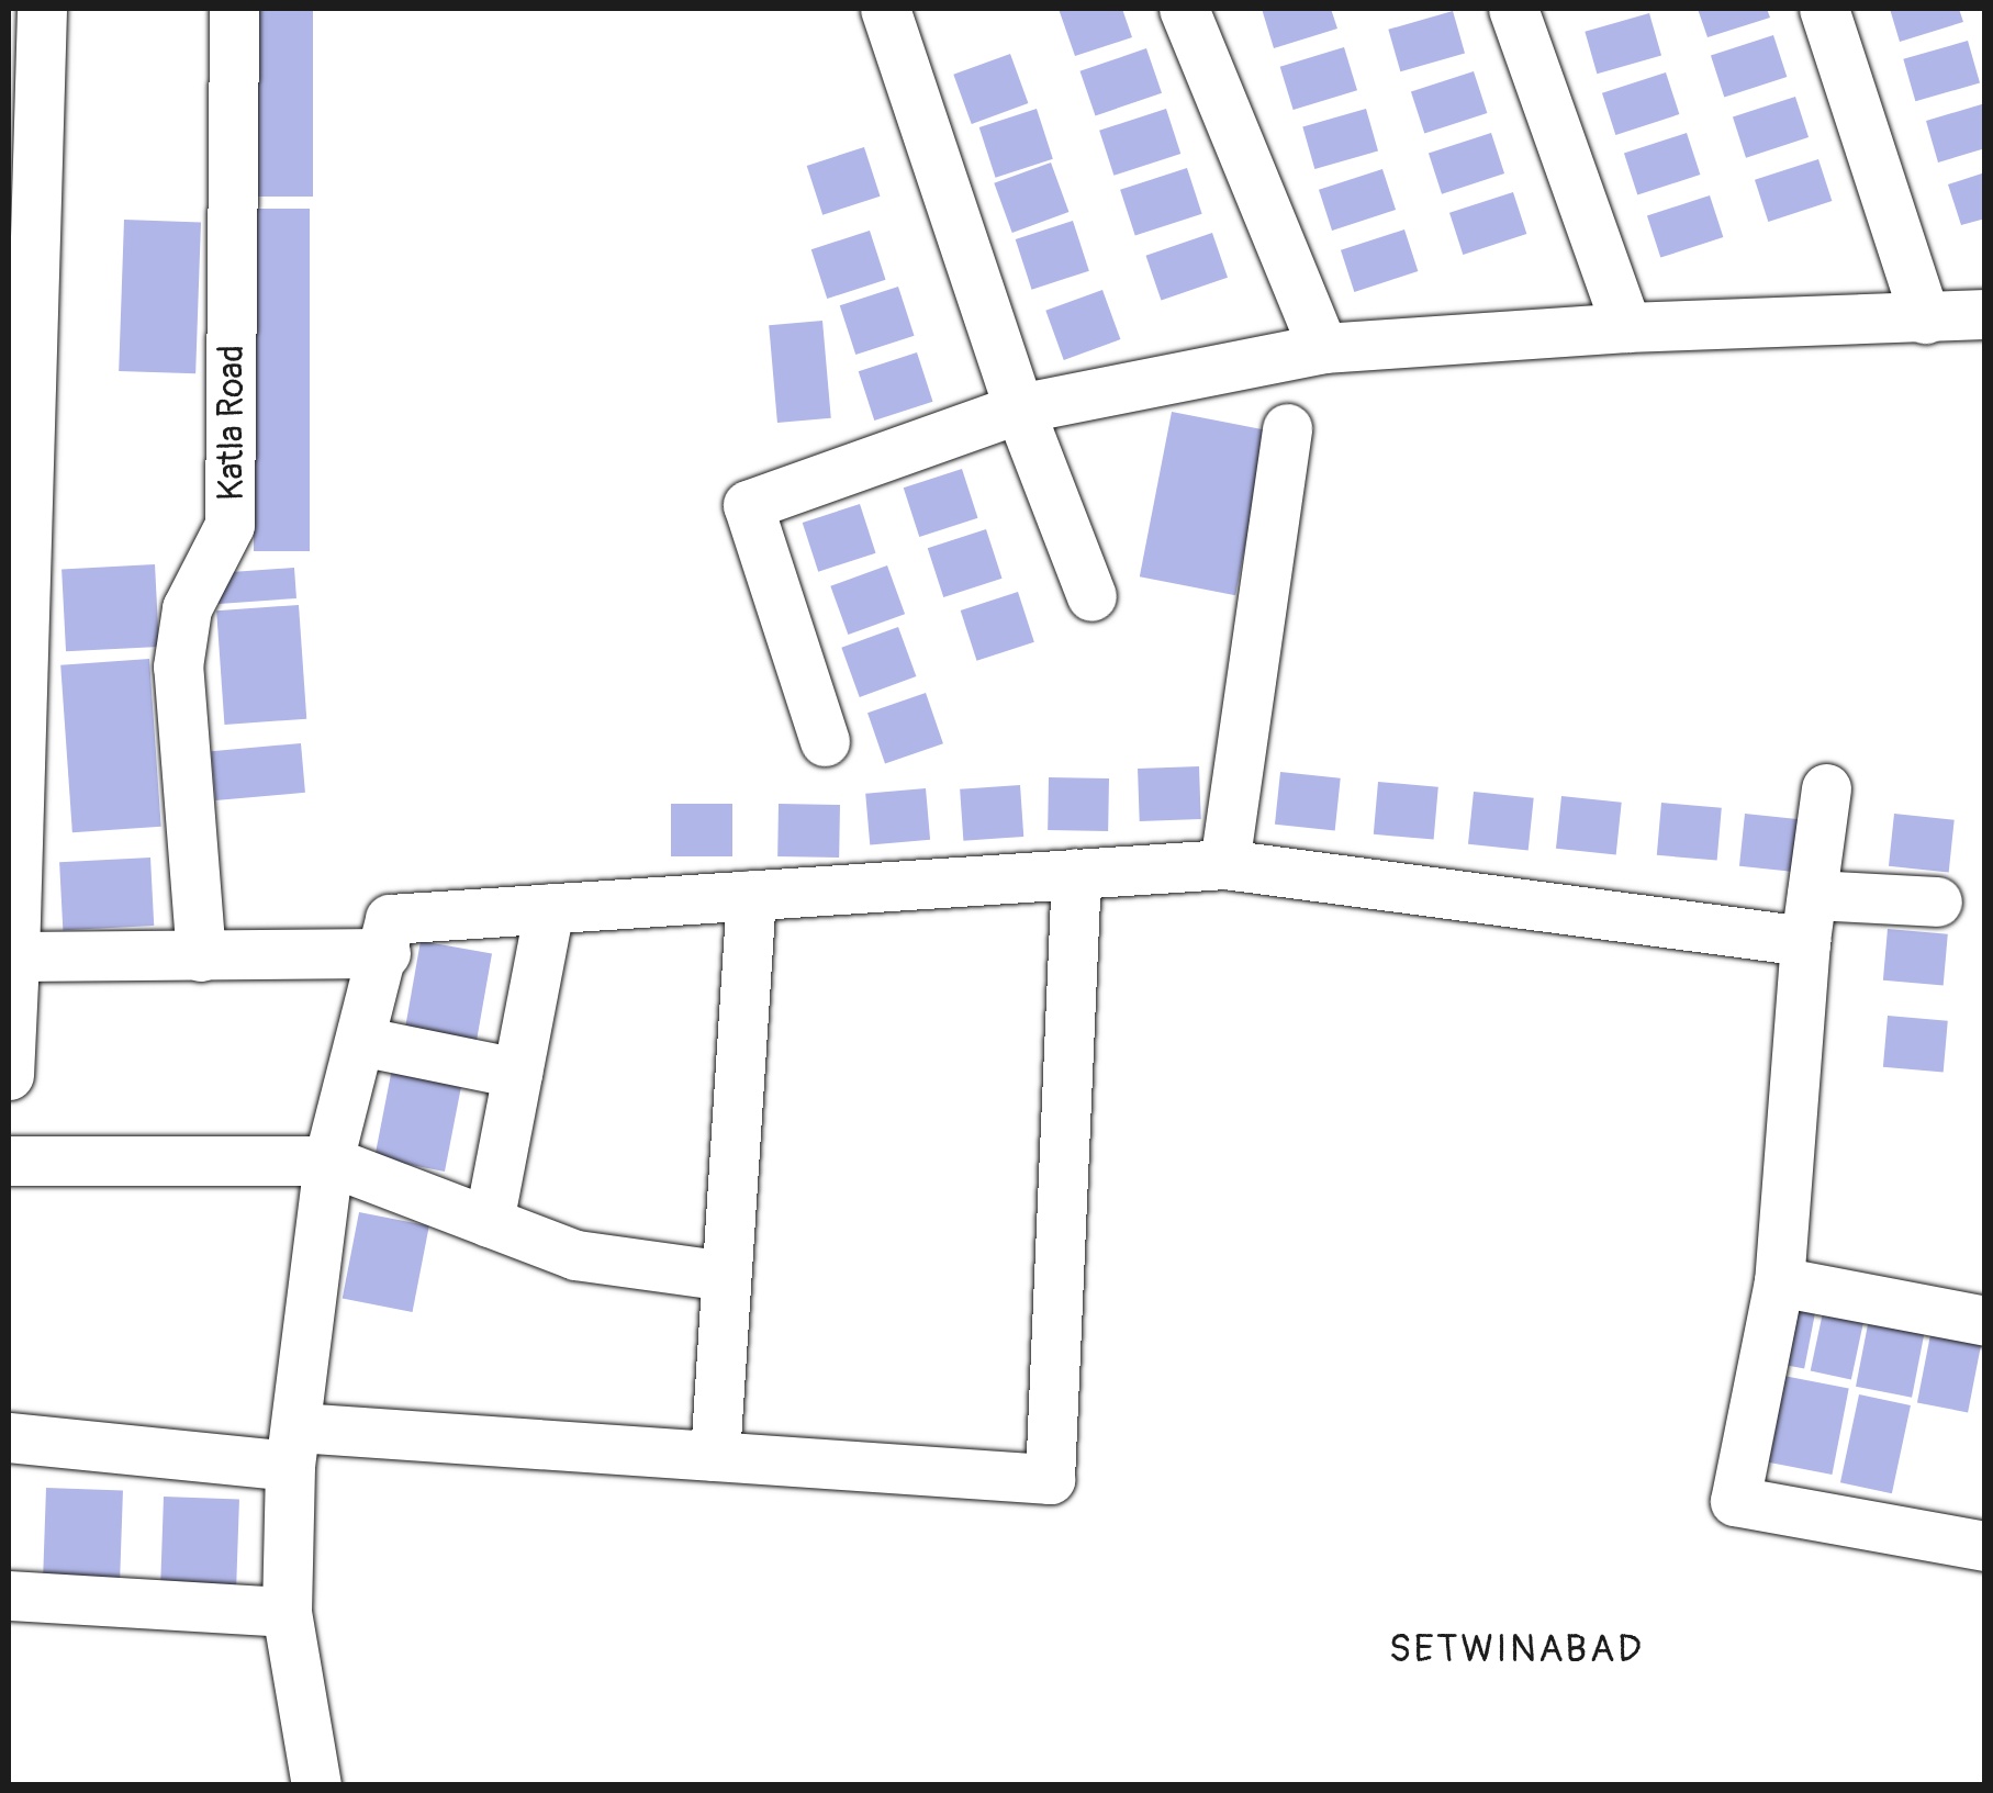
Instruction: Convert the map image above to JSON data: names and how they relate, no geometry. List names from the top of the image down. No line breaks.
{"streets":{"street":["Katla Road"]},"districts":["SETWINABAD"]}
